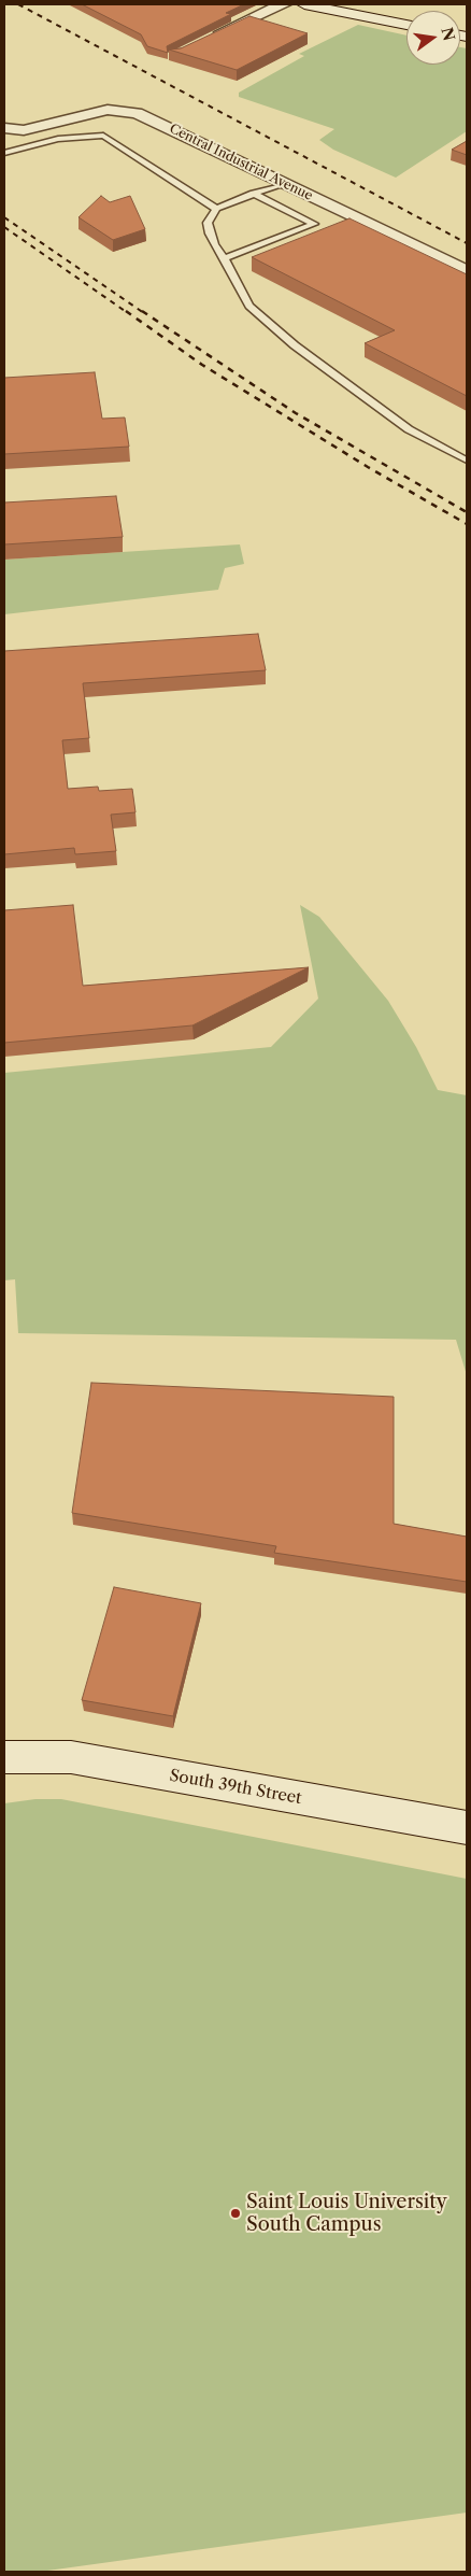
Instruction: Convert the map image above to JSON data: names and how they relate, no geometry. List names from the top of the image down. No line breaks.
{"streets":{"street":["Central Industrial Avenue","South 39th Street"]},"places":["Saint Louis University South Campus"],"north":"right"}
